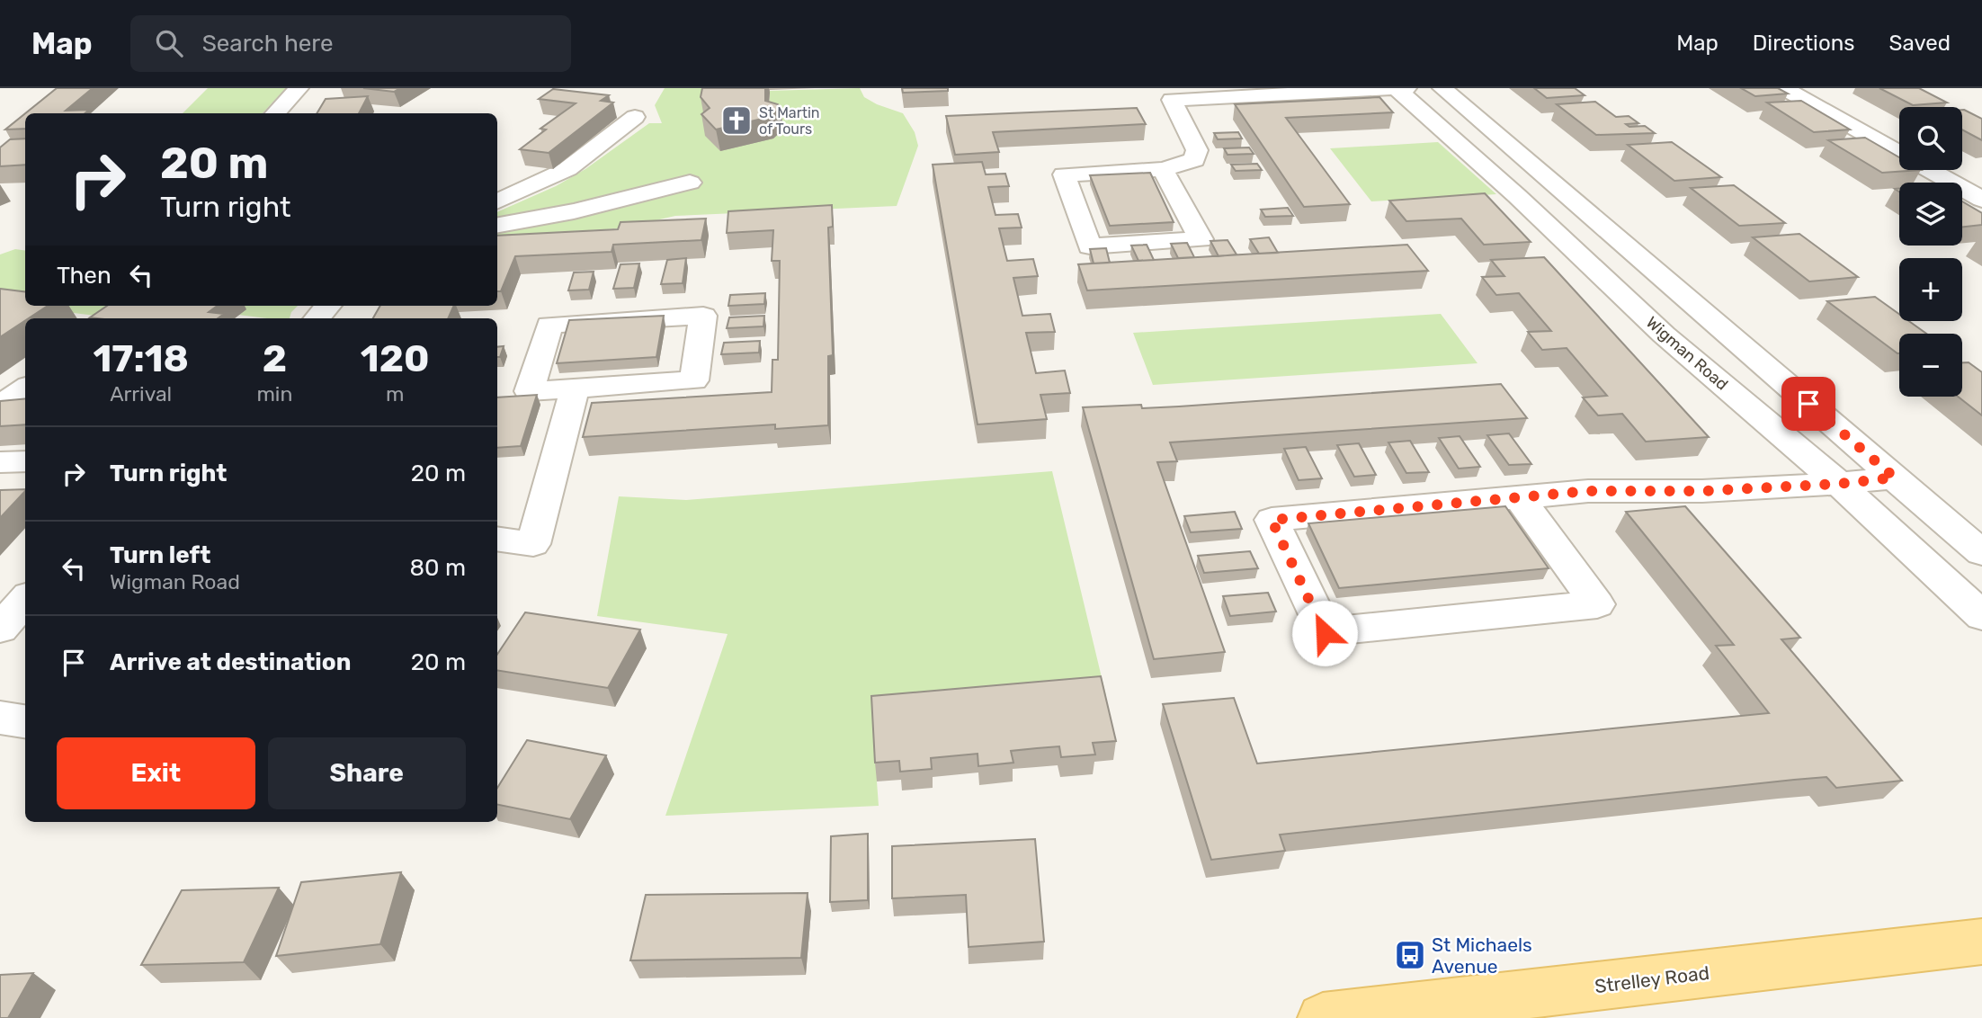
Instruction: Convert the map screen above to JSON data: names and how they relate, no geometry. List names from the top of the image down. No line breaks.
{"streets":{"main road":["Strelley Road"],"street":["Wigman Road"]},"places":{"church":["St Martin of Tours"],"bus stop":["St Michaels Avenue"]},"page":{"header":"Map","search":"Search here","nav":["Map","Directions","Saved"],"map_buttons":["+","−"],"turn":["20 m","Turn right"],"then":"Then","eta":["17:18","Arrival","2","min","120","m"],"list":[{"name":"Turn right","value":"20 m"},{"name":"Turn left","note":"Wigman Road","value":"80 m"},{"name":"Arrive at destination","value":"20 m"}],"buttons":["Exit","Share"]}}
